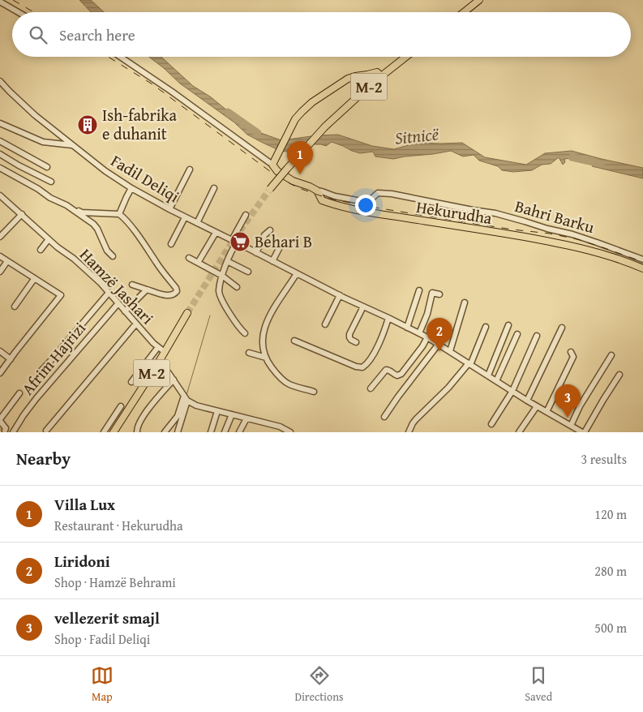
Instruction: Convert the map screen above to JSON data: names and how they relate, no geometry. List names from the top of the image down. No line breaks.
{"streets":{"main road":["M-2","Hekurudha"],"street":["Fadil Deliqi","Bahri Barku","Hamzë Jashari","Afrim Hajrizi"]},"crossings":[["M-2","Hamzë Jashari"],["Hekurudha","Bahri Barku"],["Hamzë Jashari","Afrim Hajrizi"]],"water":["Sitnicë"],"places":{"building":["Ish-fabrika e duhanit"],"supermarket":["Behari B"]},"page":{"search":"Search here","pins":["1","2","3"],"heading":["Nearby","3 results"],"list":[{"mark":"1","name":"Villa Lux","note":"Restaurant · Hekurudha","value":"120 m"},{"mark":"2","name":"Liridoni","note":"Shop · Hamzë Behrami","value":"280 m"},{"mark":"3","name":"vellezerit smajl","note":"Shop · Fadil Deliqi","value":"500 m"}],"nav":["Map","Directions","Saved"]}}
